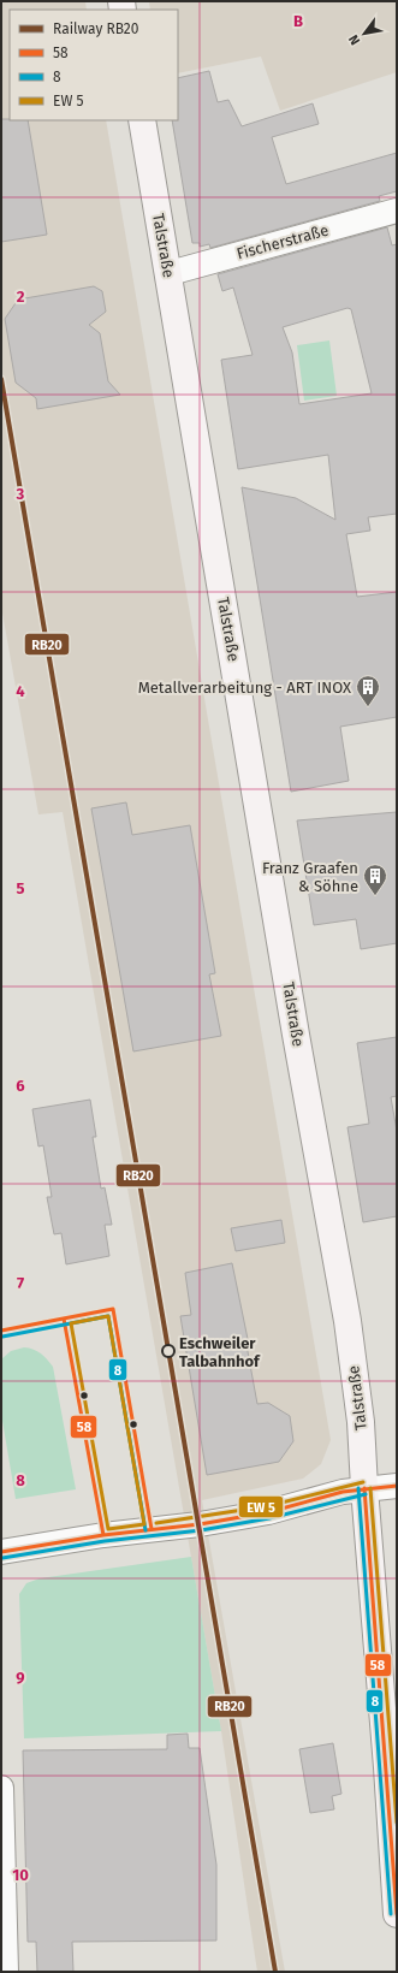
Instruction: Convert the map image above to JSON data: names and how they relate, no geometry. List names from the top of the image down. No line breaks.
{"streets":{"main road":["Talstraße"],"street":["Fischerstraße"]},"crossings":[["Fischerstraße","Talstraße"]],"places":{"building":["Metallverarbeitung - ART INOX","Franz Graafen & Söhne"],"other":["Eschweiler Talbahnhof"]},"lines":["rail line RB20","transit line 58","transit line 8"],"legend":["Railway RB20","58","8","EW 5"],"north":"bottom left","grid":{"columns":["B"],"rows":["2","3","4","5","6","7","8","9","10"]}}
